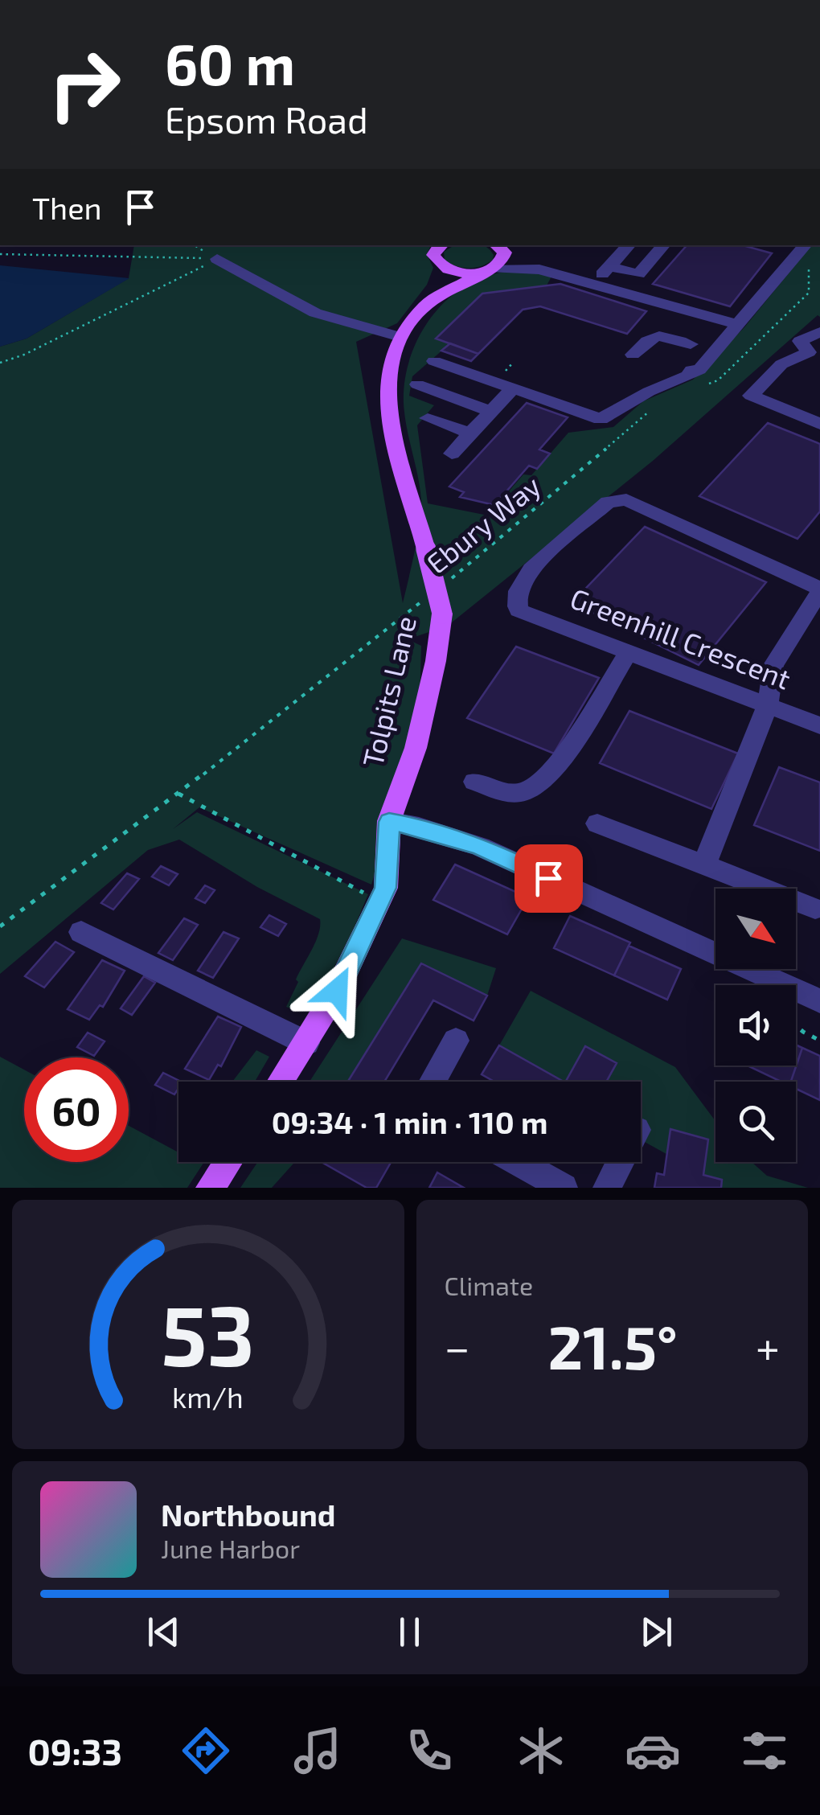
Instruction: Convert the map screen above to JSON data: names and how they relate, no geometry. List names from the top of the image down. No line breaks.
{"streets":{"main road":["Tolpits Lane"],"street":["Greenhill Crescent"],"path":["Ebury Way"]},"crossings":[["Ebury Way","Tolpits Lane"]],"north":"bottom right","page":{"turn":["60 m","Epsom Road"],"then":"Then","limit":"60","trip":"09:34 · 1 min · 110 m","tile":"Climate","heat":["−","21.5°","+"],"song":["Northbound","June Harbor"],"tabs":"09:33","gauge":["53","km/h"]}}
